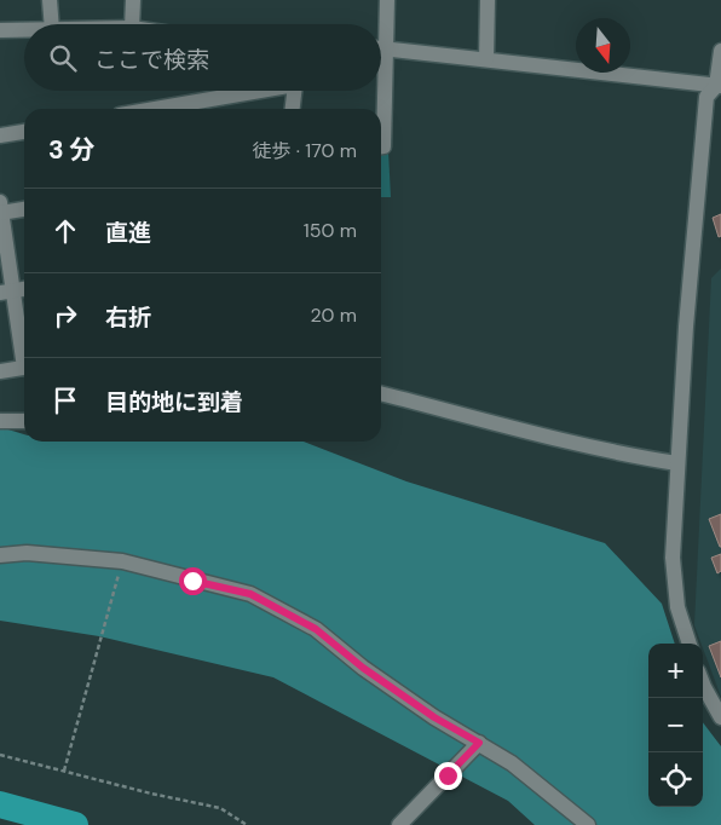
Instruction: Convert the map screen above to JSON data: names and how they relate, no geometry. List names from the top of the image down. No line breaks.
{"north":"bottom","page":{"search":"ここで検索","heading":["3 分","徒歩 · 170 m"],"list":[["直進","150 m"],["右折","20 m"],"目的地に到着"],"map_buttons":["+","−"]}}
